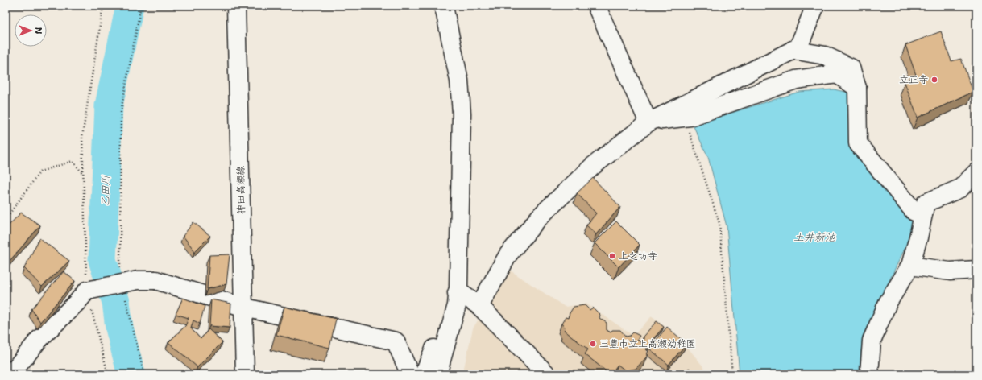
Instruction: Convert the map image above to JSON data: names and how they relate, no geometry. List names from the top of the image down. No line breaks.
{"streets":{"street":["神田高瀬線"]},"water":["乙田川","土井新池"],"places":["立正寺","上之坊寺","三豊市立上高瀬幼稚園"],"north":"right"}
